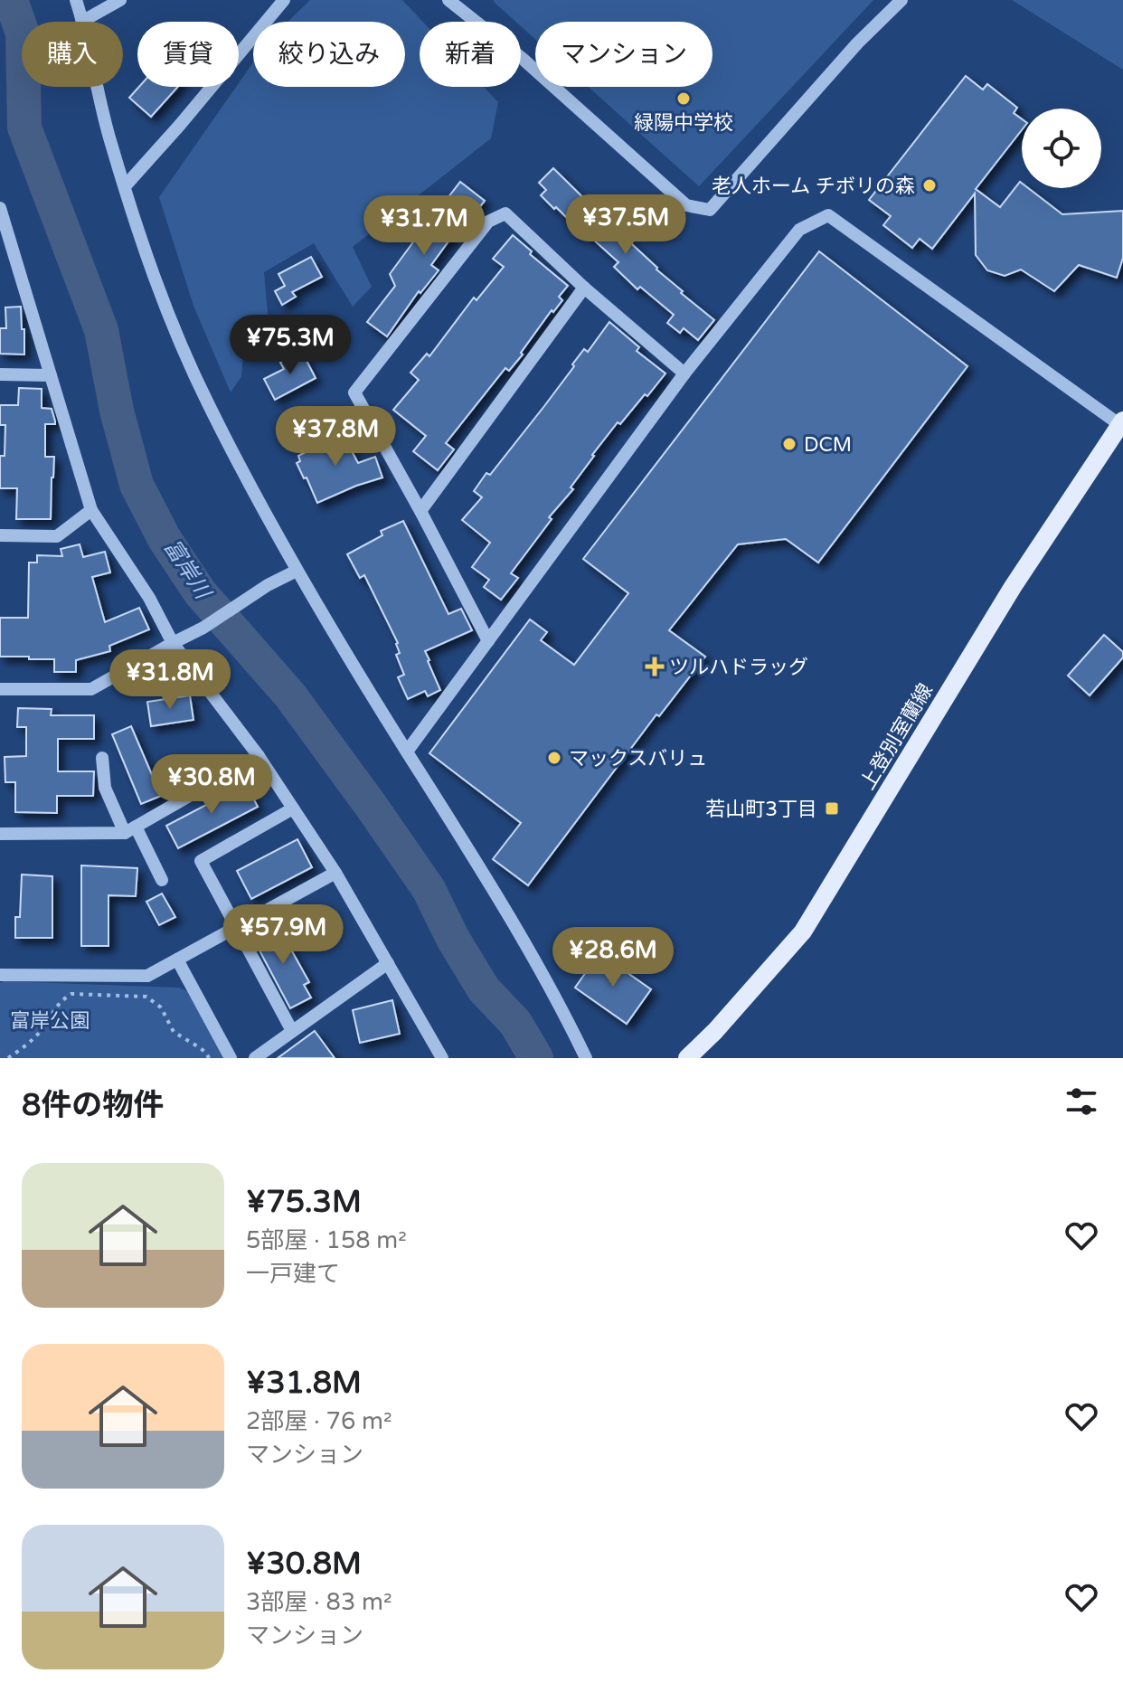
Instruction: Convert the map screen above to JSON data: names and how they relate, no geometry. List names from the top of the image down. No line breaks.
{"streets":{"main road":["上登別室蘭線"]},"water":["富岸川"],"parks":["富岸公園"],"places":{"other":["緑陽中学校","老人ホーム チボリの森","DCM","マックスバリュ"],"health":["ツルハドラッグ"],"transit":["若山町3丁目"]},"page":{"chip":["購入","賃貸","絞り込み","新着","マンション"],"price":["¥37.5M","¥31.7M","¥75.3M","¥37.8M","¥31.8M","¥30.8M","¥57.9M","¥28.6M"],"heading":"8件の物件","list":[{"name":"¥75.3M","note":"5部屋 · 158 m² · 一戸建て"},{"name":"¥31.8M","note":"2部屋 · 76 m² · マンション"},{"name":"¥30.8M","note":"3部屋 · 83 m² · マンション"}]}}
